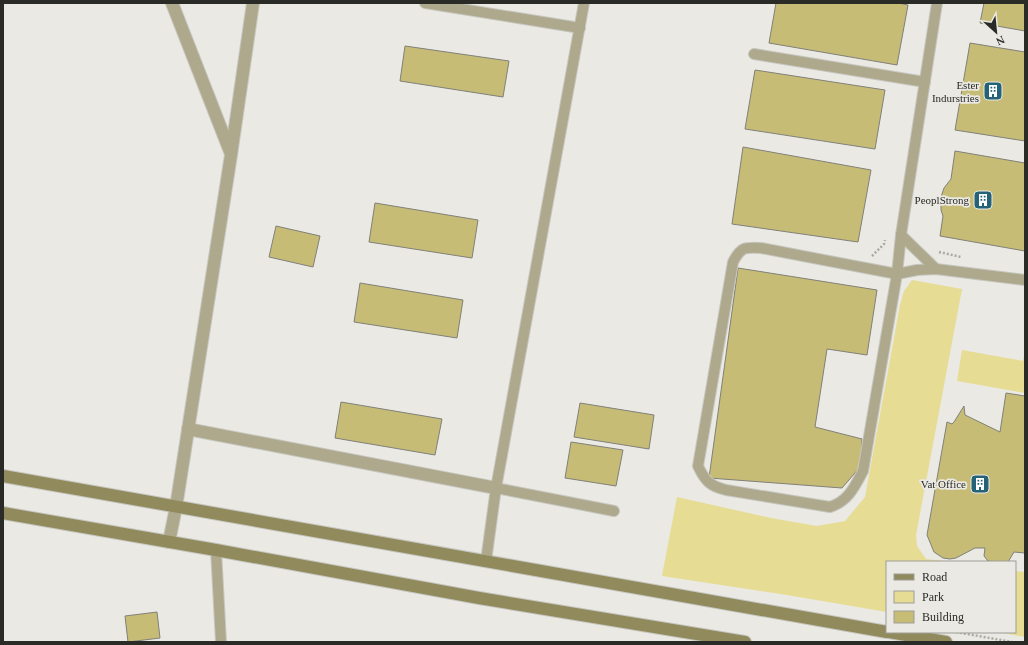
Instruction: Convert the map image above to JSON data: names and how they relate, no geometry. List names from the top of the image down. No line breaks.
{"places":{"building":["Ester Indurstries","PeoplStrong","Vat Office"]},"legend":["Road","Park","Building"],"north":"bottom right"}
